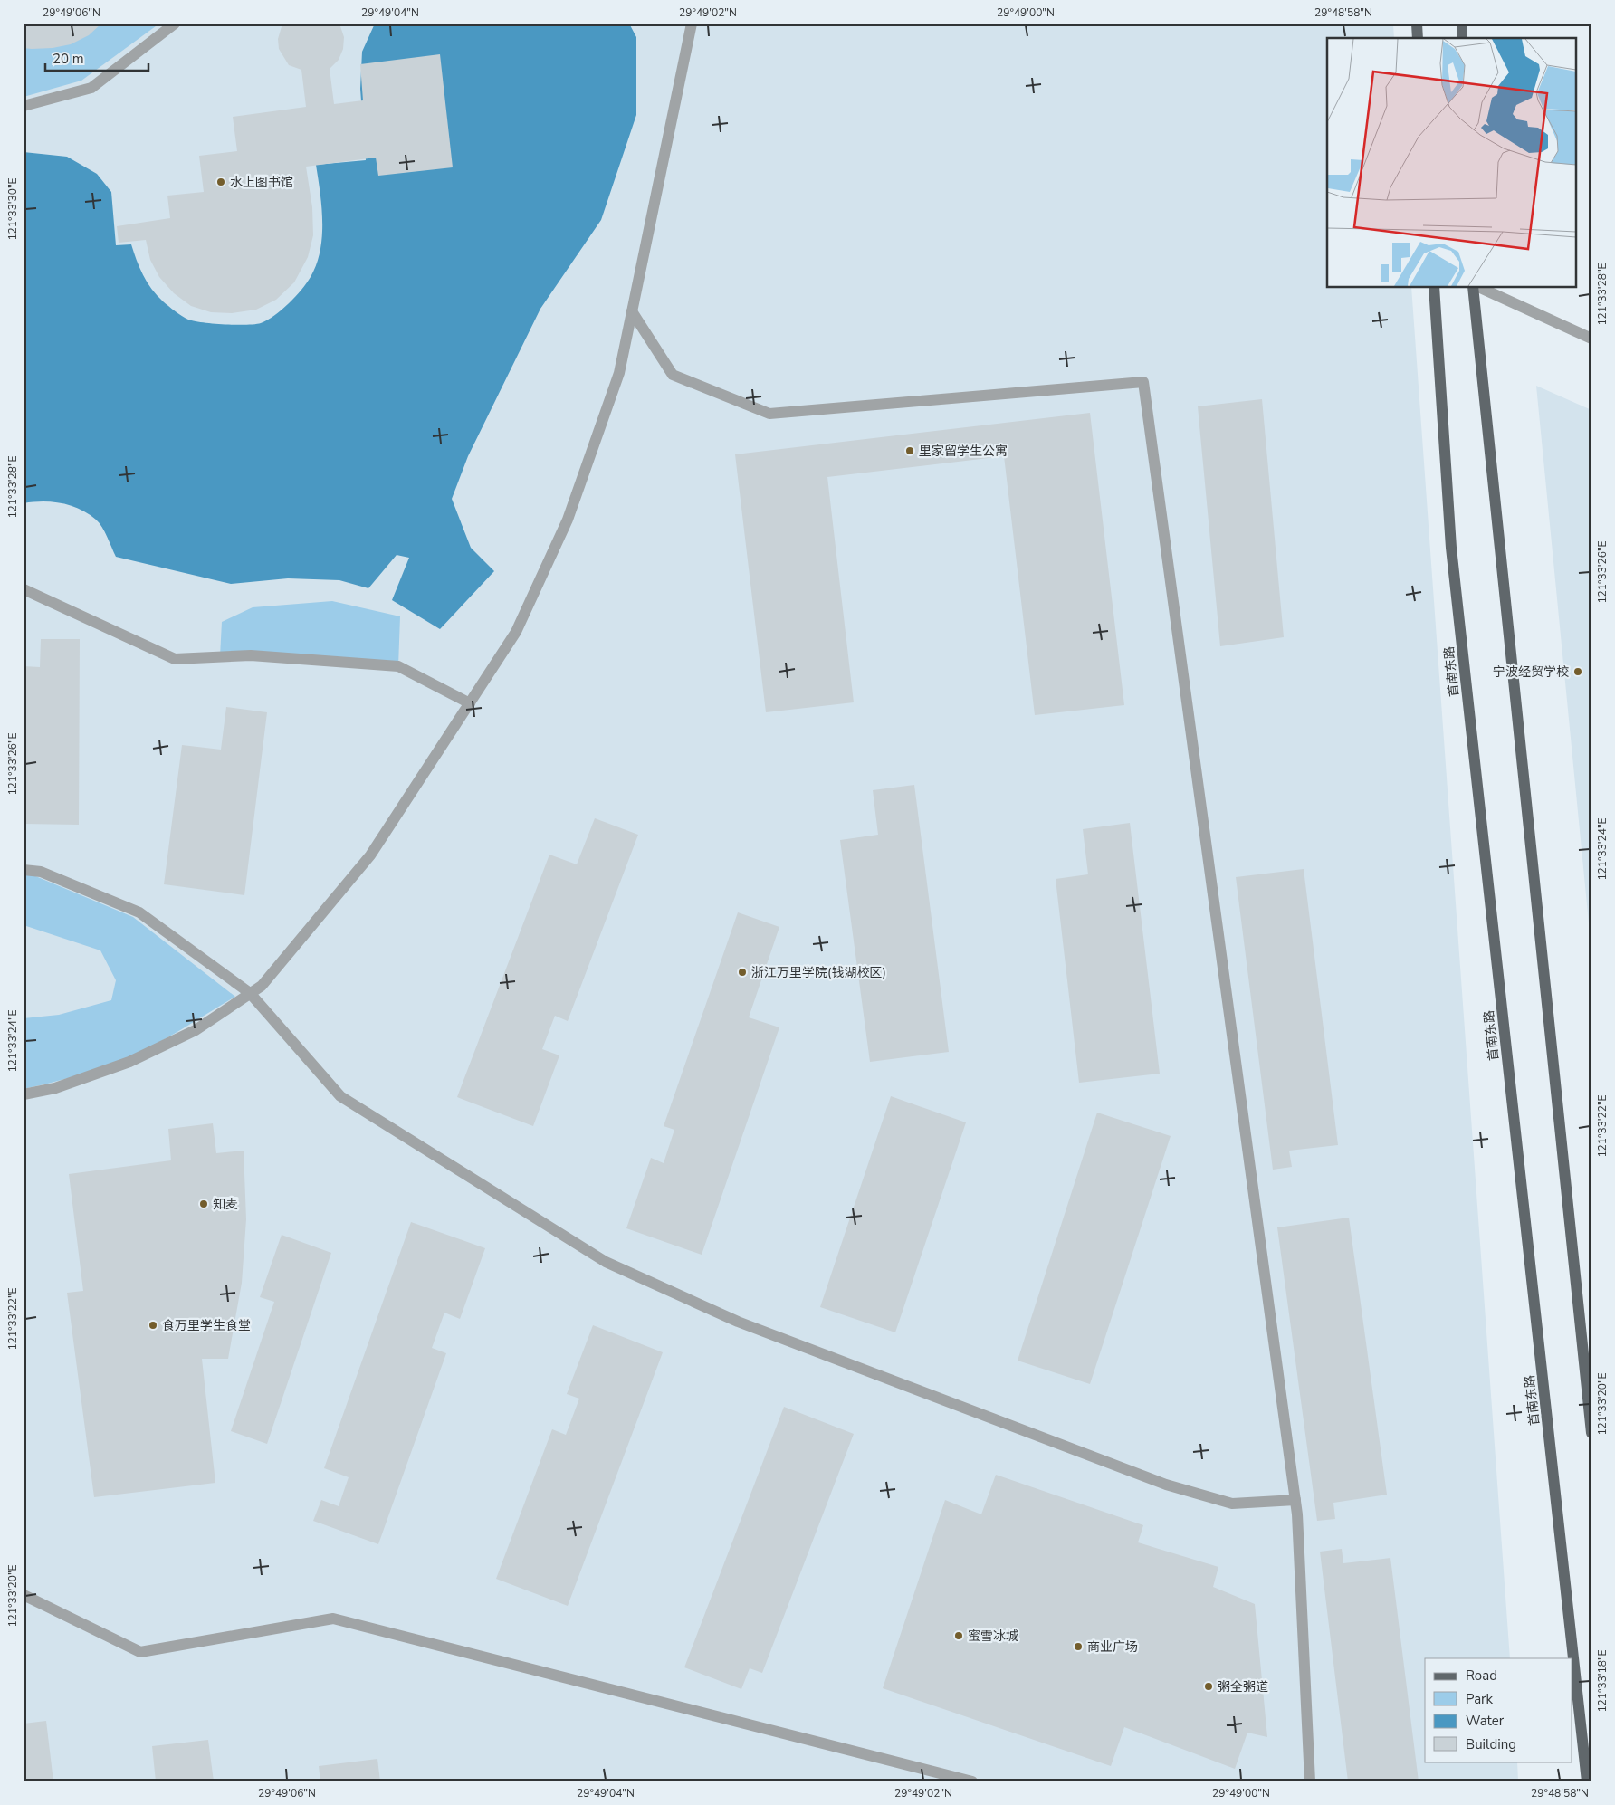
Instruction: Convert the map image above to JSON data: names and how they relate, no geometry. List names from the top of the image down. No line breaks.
{"streets":{"main road":["首南东路"]},"places":["水上图书馆","里家留学生公寓","宁波经贸学校","浙江万里学院(钱湖校区)","知麦","食万里学生食堂","蜜雪冰城","商业广场","粥全粥道"],"legend":["Road","Park","Water","Building"],"scale_bar":"20 m","coordinates":["29°49'06\"N","29°49'04\"N","29°49'02\"N","29°49'00\"N","29°48'58\"N","121°33'30\"E","121°33'28\"E","121°33'26\"E","121°33'24\"E","121°33'22\"E","121°33'20\"E","121°33'18\"E"]}
